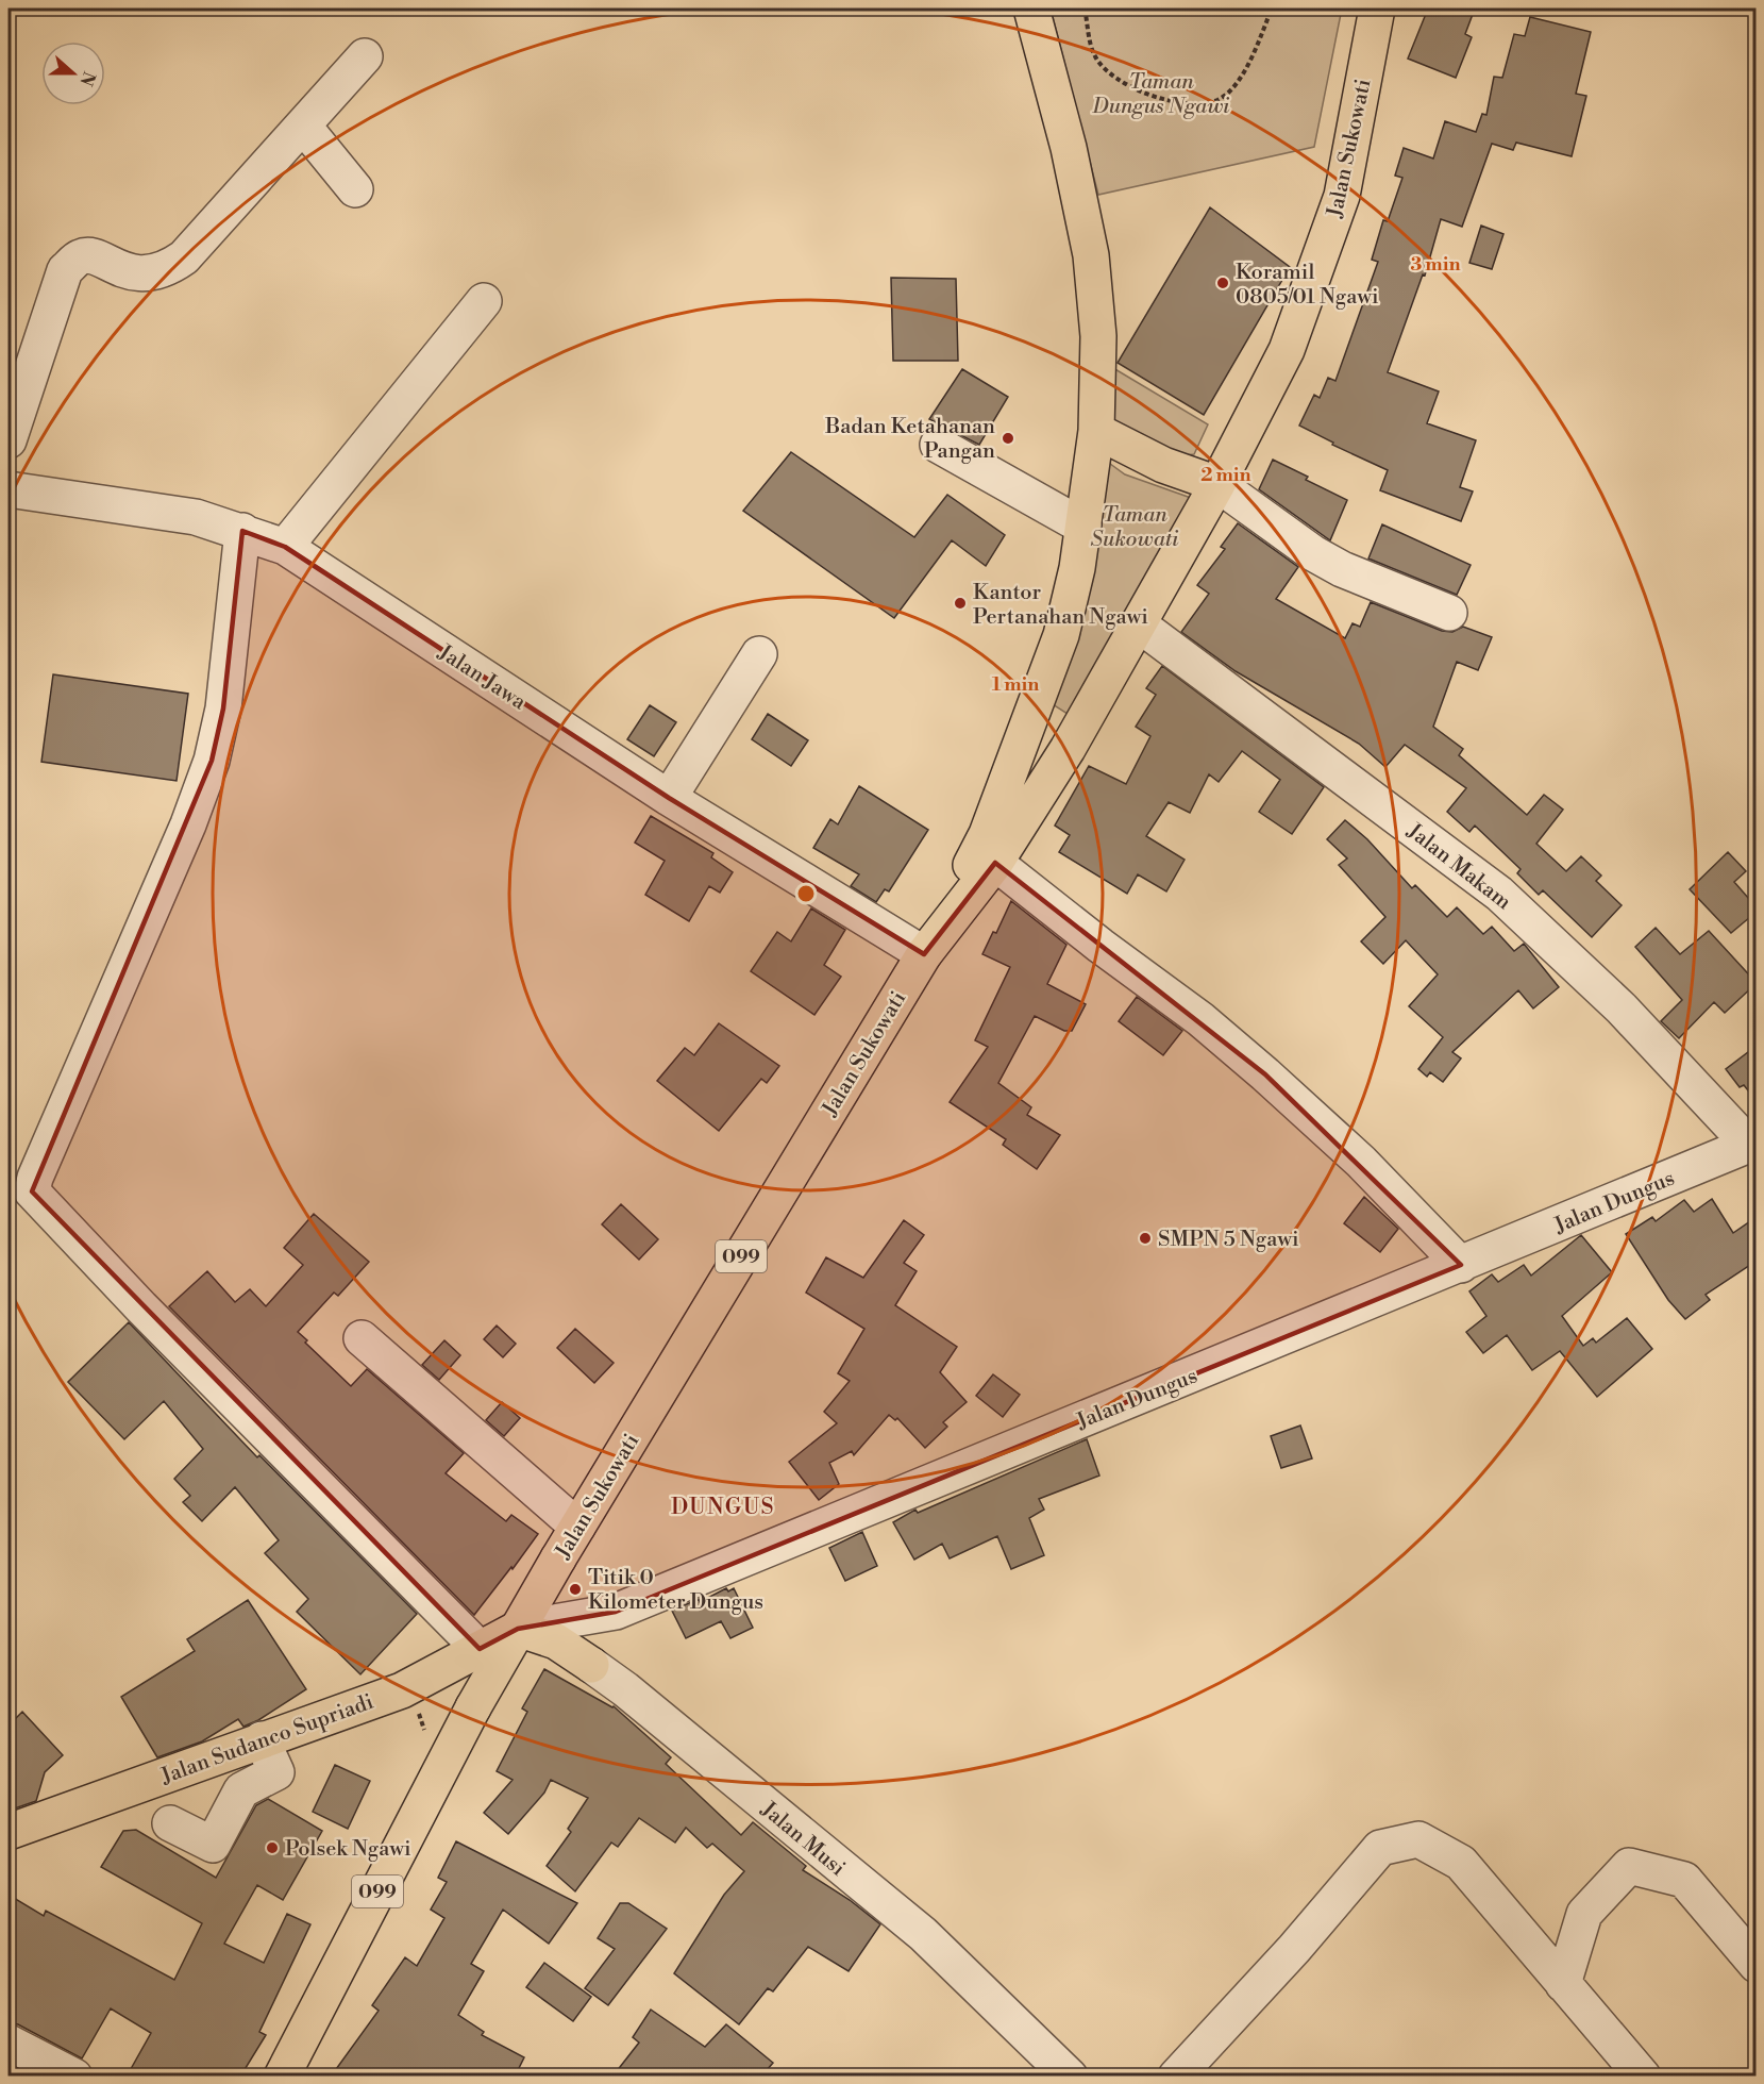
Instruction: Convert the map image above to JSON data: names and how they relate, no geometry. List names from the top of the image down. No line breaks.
{"streets":{"main road":["Jalan Sukowati","099","Jalan Sudanco Supriadi","Jalan Musi"],"street":["Jalan Jawa","Jalan Makam","Jalan Dungus"]},"crossings":[["Jalan Sukowati","Jalan Jawa"],["Jalan Sukowati","Jalan Makam"],["Jalan Sukowati","Jalan Dungus"],["Jalan Sukowati","Jalan Sudanco Supriadi"],["Jalan Sukowati","Jalan Musi"],["Jalan Makam","Jalan Dungus"],["Jalan Dungus","Jalan Sudanco Supriadi"],["Jalan Dungus","Jalan Musi"],["Jalan Sudanco Supriadi","Jalan Musi"]],"districts":["DUNGUS"],"parks":["Taman Dungus Ngawi","Taman Sukowati"],"places":["Koramil 0805/01 Ngawi","Badan Ketahanan Pangan","Kantor Pertanahan Ngawi","SMPN 5 Ngawi","Titik 0 Kilometer Dungus","Polsek Ngawi"],"north":"right","rings":["3 min","2 min","1 min"]}
